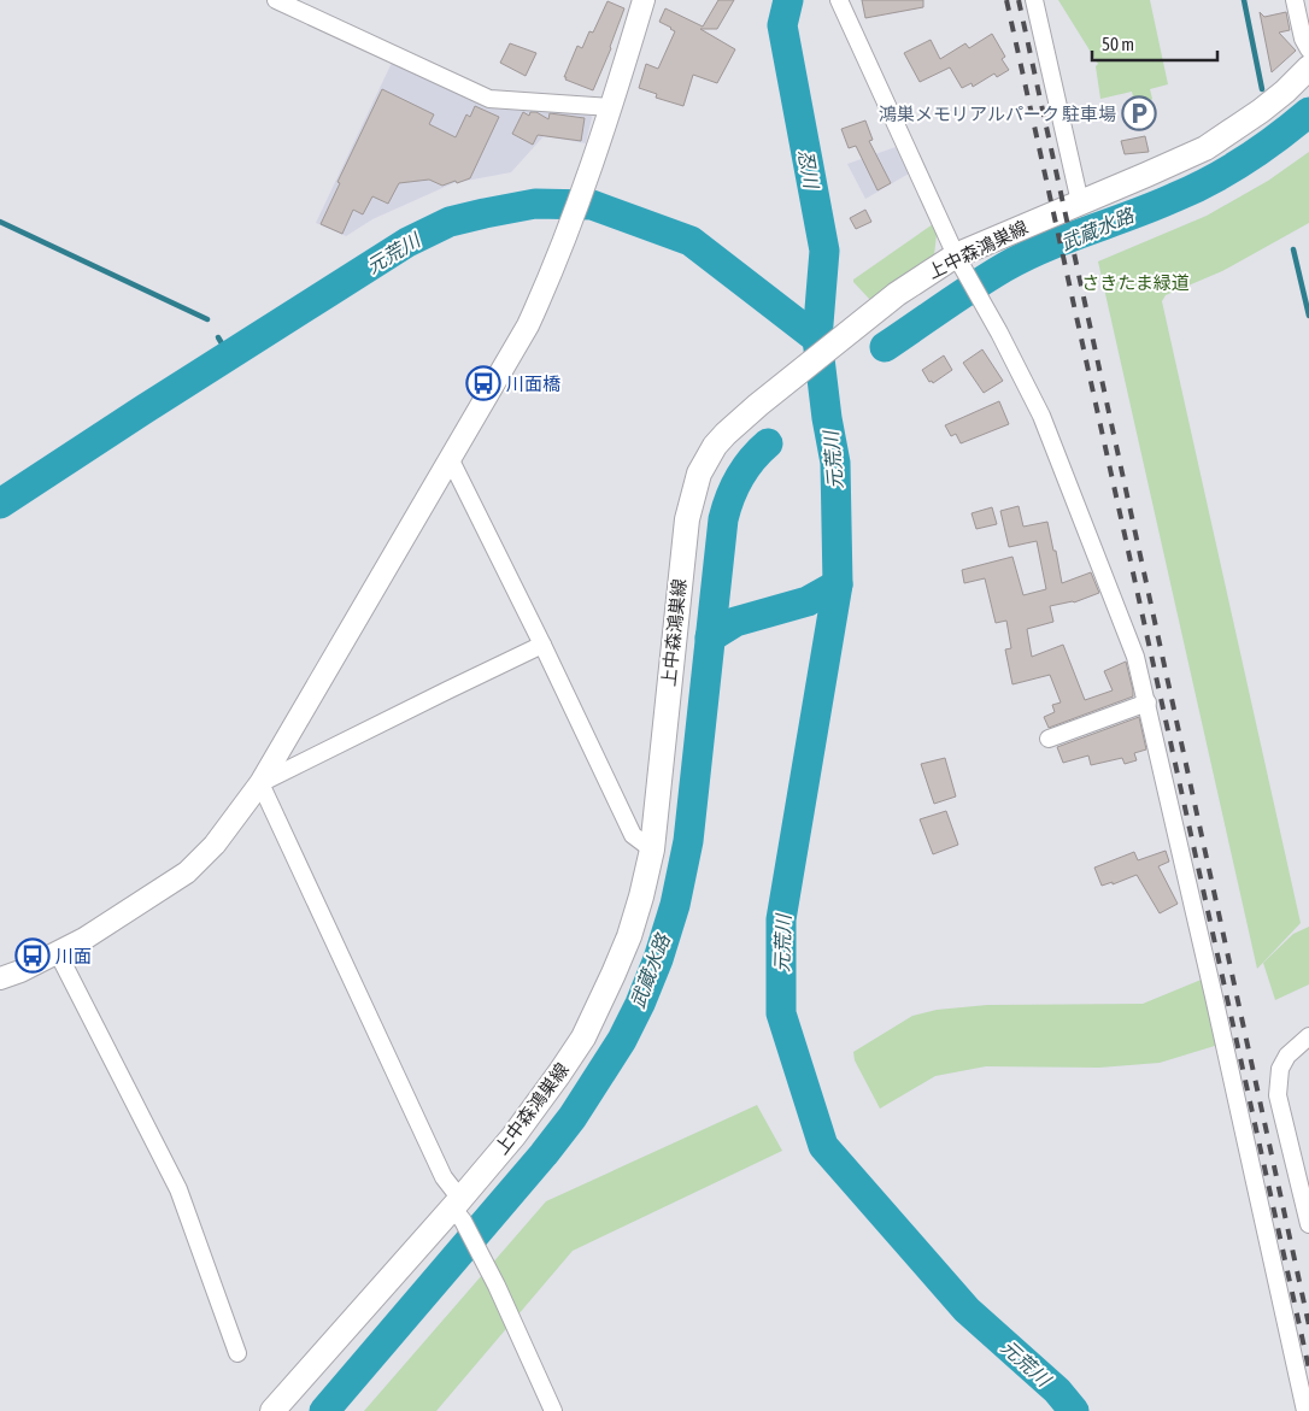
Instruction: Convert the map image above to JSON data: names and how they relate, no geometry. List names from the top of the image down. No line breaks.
{"streets":{"main road":["上中森鴻巣線"]},"water":["忍川","武蔵水路","元荒川"],"parks":["さきたま緑道"],"places":{"parking":["鴻巣メモリアルパーク 駐車場"],"bus stop":["川面橋","川面"]},"scale_bar":"50 m"}
